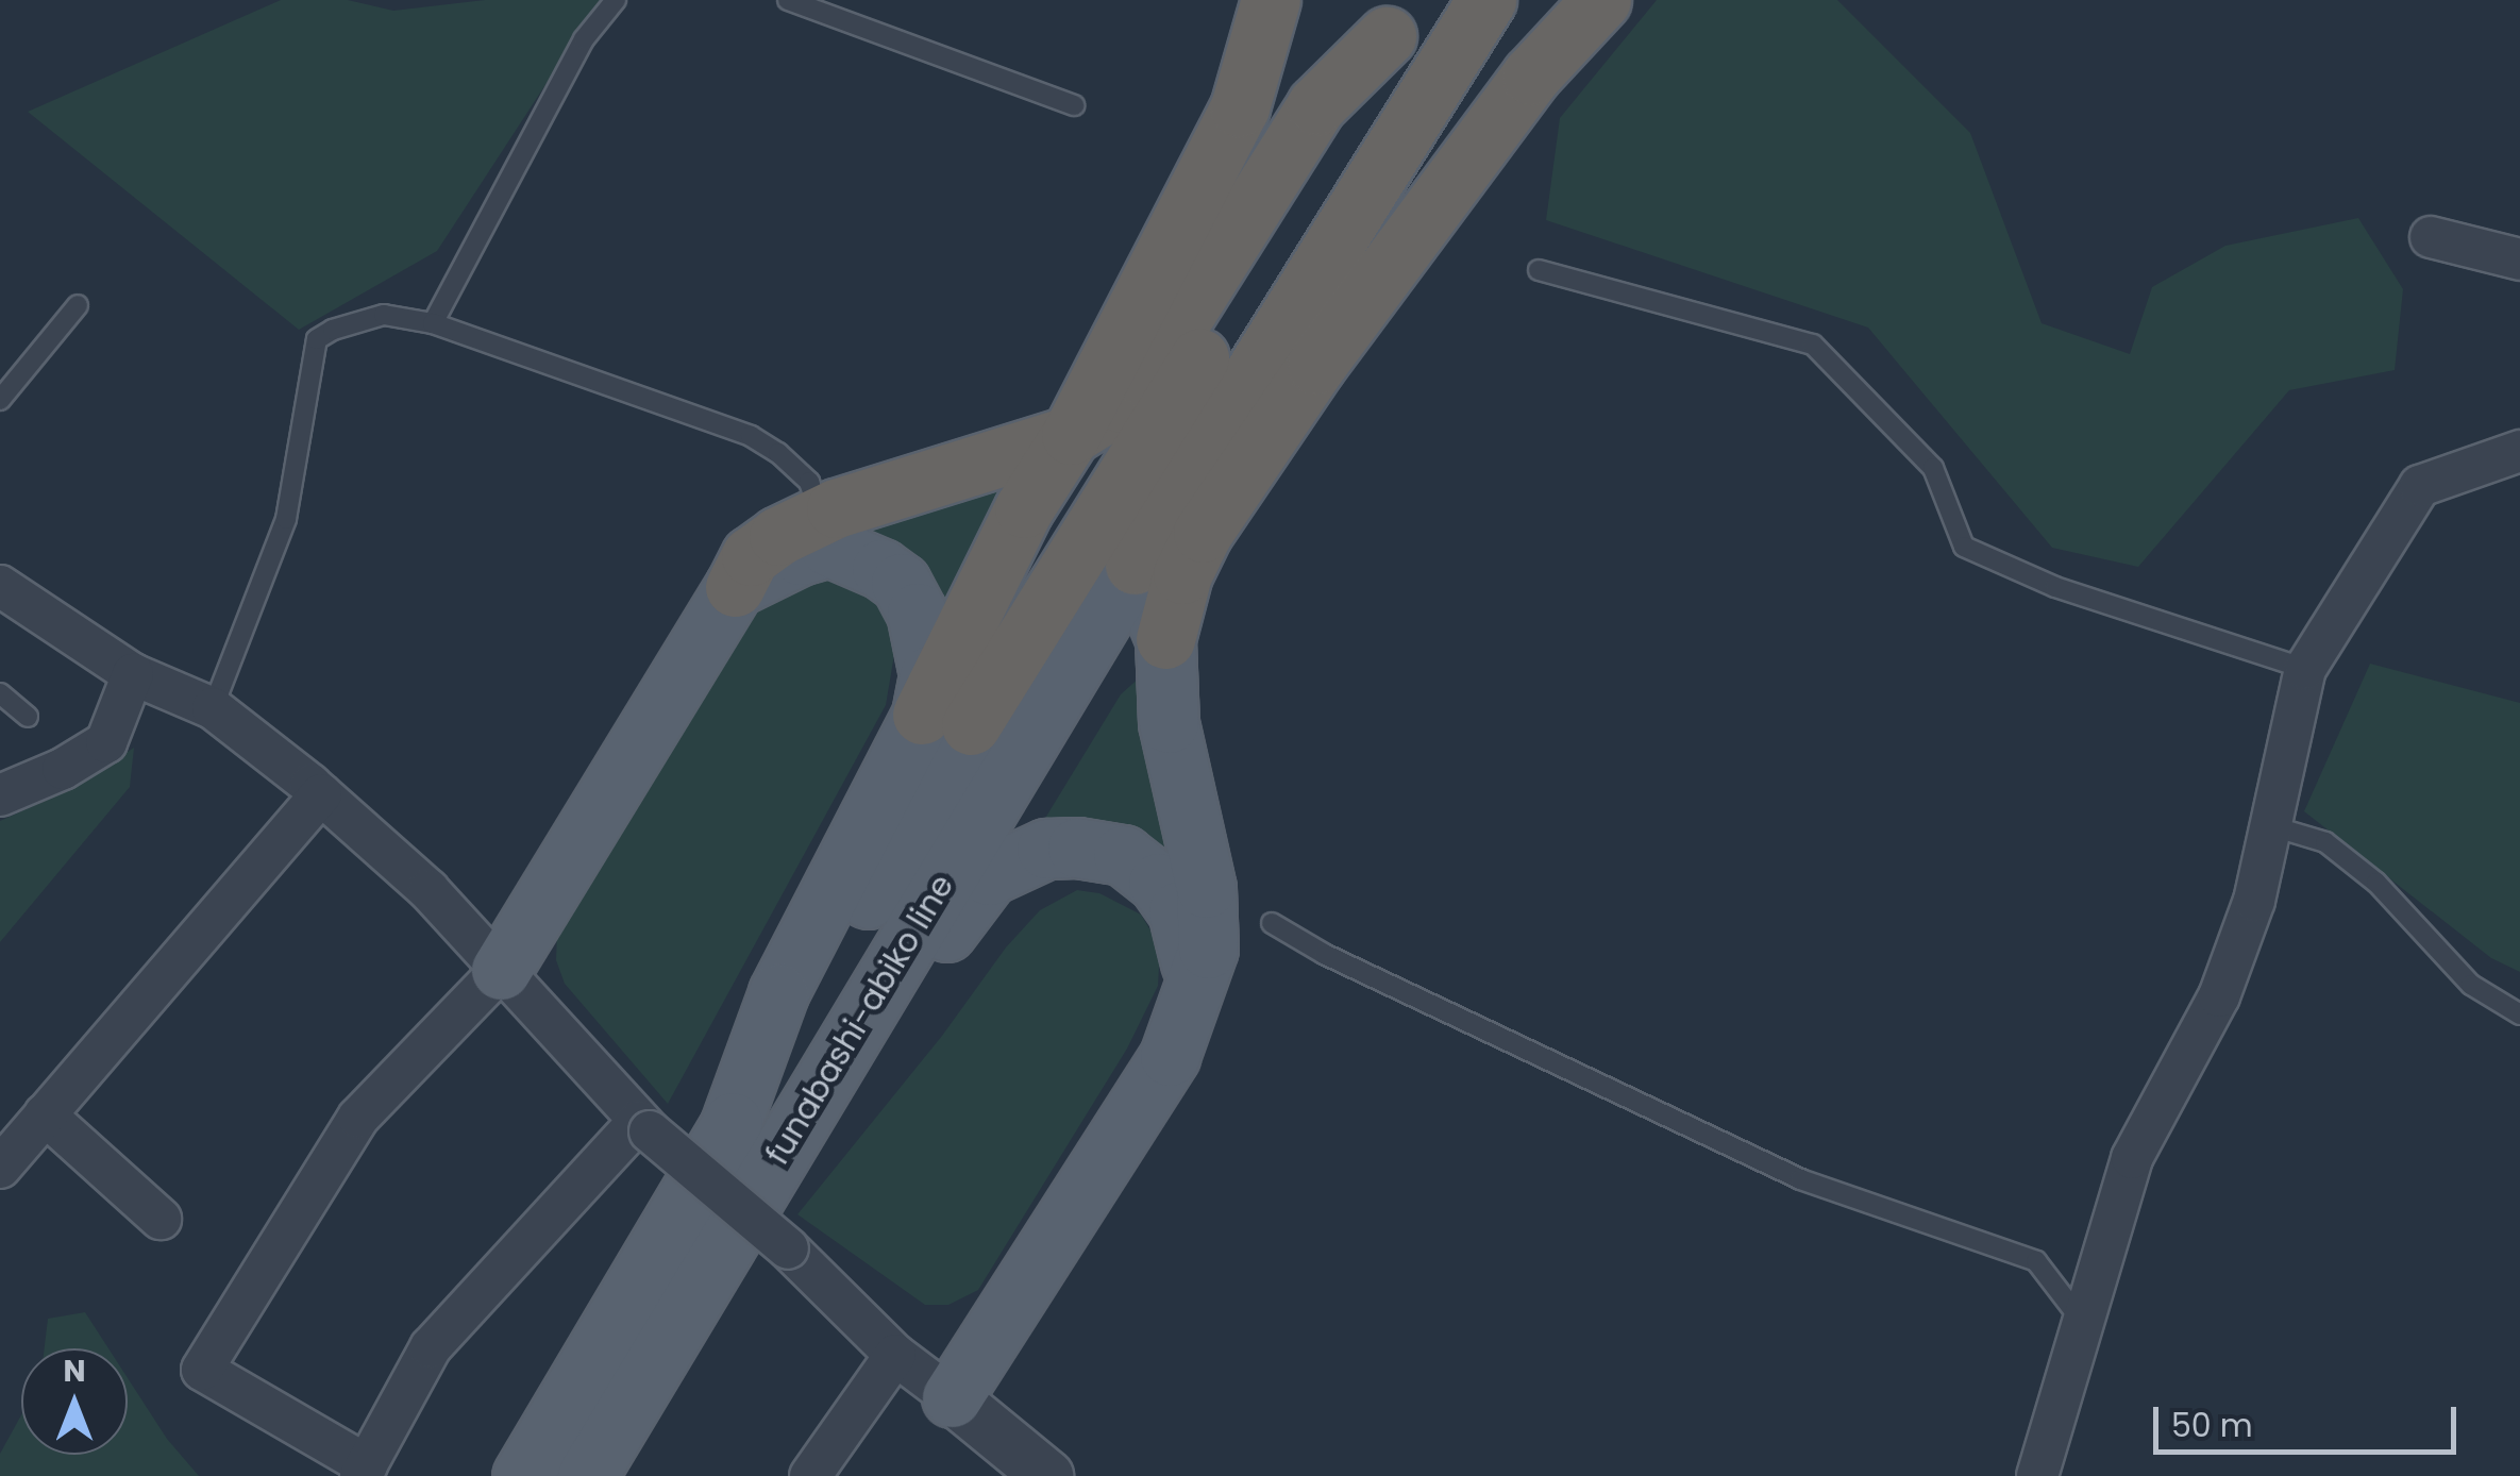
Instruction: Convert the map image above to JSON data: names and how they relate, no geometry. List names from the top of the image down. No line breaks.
{"streets":{"main road":["funabashi-abiko line"]},"scale_bar":"50 m","north":"top"}
